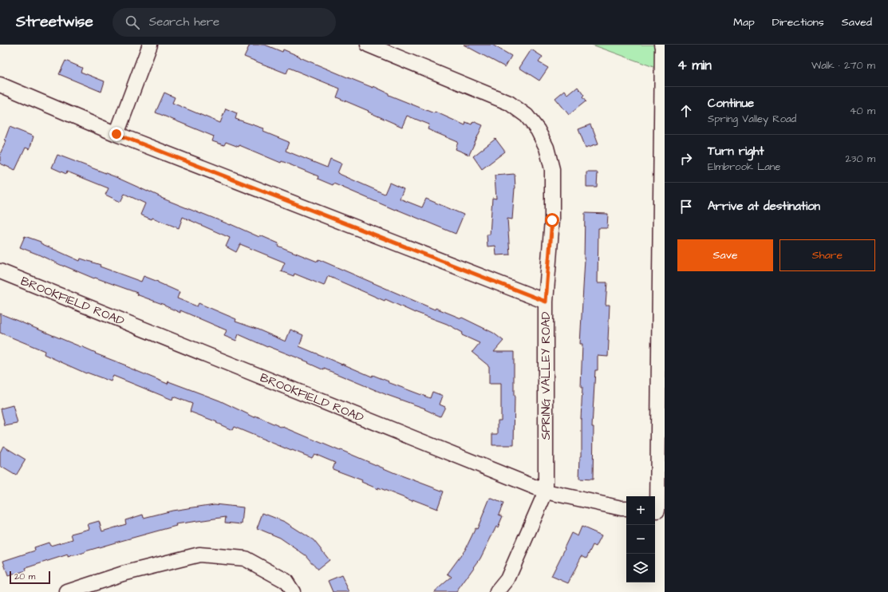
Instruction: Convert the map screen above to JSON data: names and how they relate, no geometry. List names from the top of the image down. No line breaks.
{"streets":{"street":["BROOKFIELD ROAD","SPRING VALLEY ROAD"]},"crossings":[["BROOKFIELD ROAD","SPRING VALLEY ROAD"]],"scale_bar":"20 m","page":{"header":"Streetwise","search":"Search here","nav":["Map","Directions","Saved"],"heading":["4 min","Walk · 270 m"],"list":[["Continue","Spring Valley Road","40 m"],["Turn right","Elmbrook Lane","230 m"],"Arrive at destination"],"buttons":["Save","Share"],"map_buttons":["+","−"],"scale":"20 m"}}
